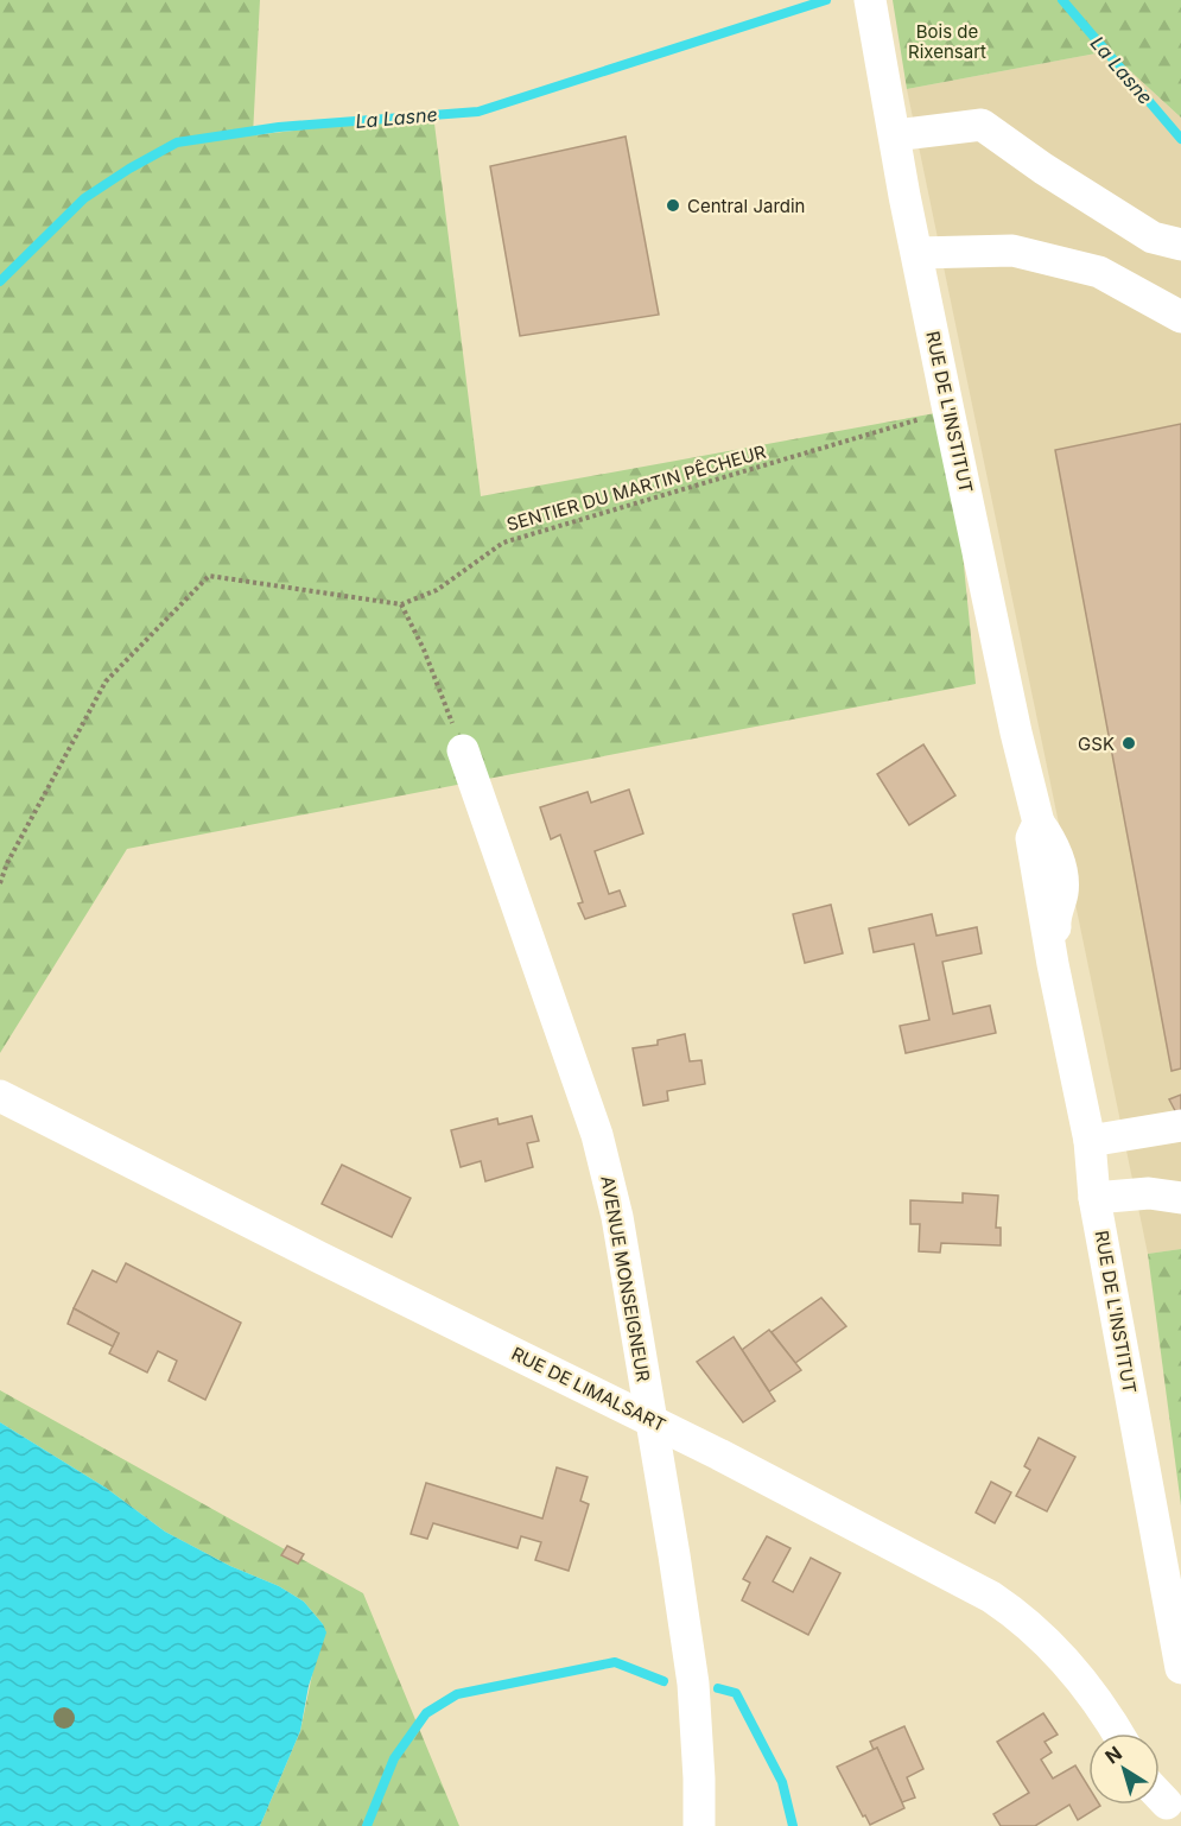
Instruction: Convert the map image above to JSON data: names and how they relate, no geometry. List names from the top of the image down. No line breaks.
{"streets":{"street":["RUE DE L'INSTITUT","AVENUE MONSEIGNEUR","RUE DE LIMALSART"],"path":["SENTIER DU MARTIN PÊCHEUR"]},"crossings":[["RUE DE L'INSTITUT","SENTIER DU MARTIN PÊCHEUR"],["AVENUE MONSEIGNEUR","RUE DE LIMALSART"]],"water":["La Lasne"],"parks":["Bois de Rixensart"],"places":["Central Jardin","GSK"],"north":"top left"}
